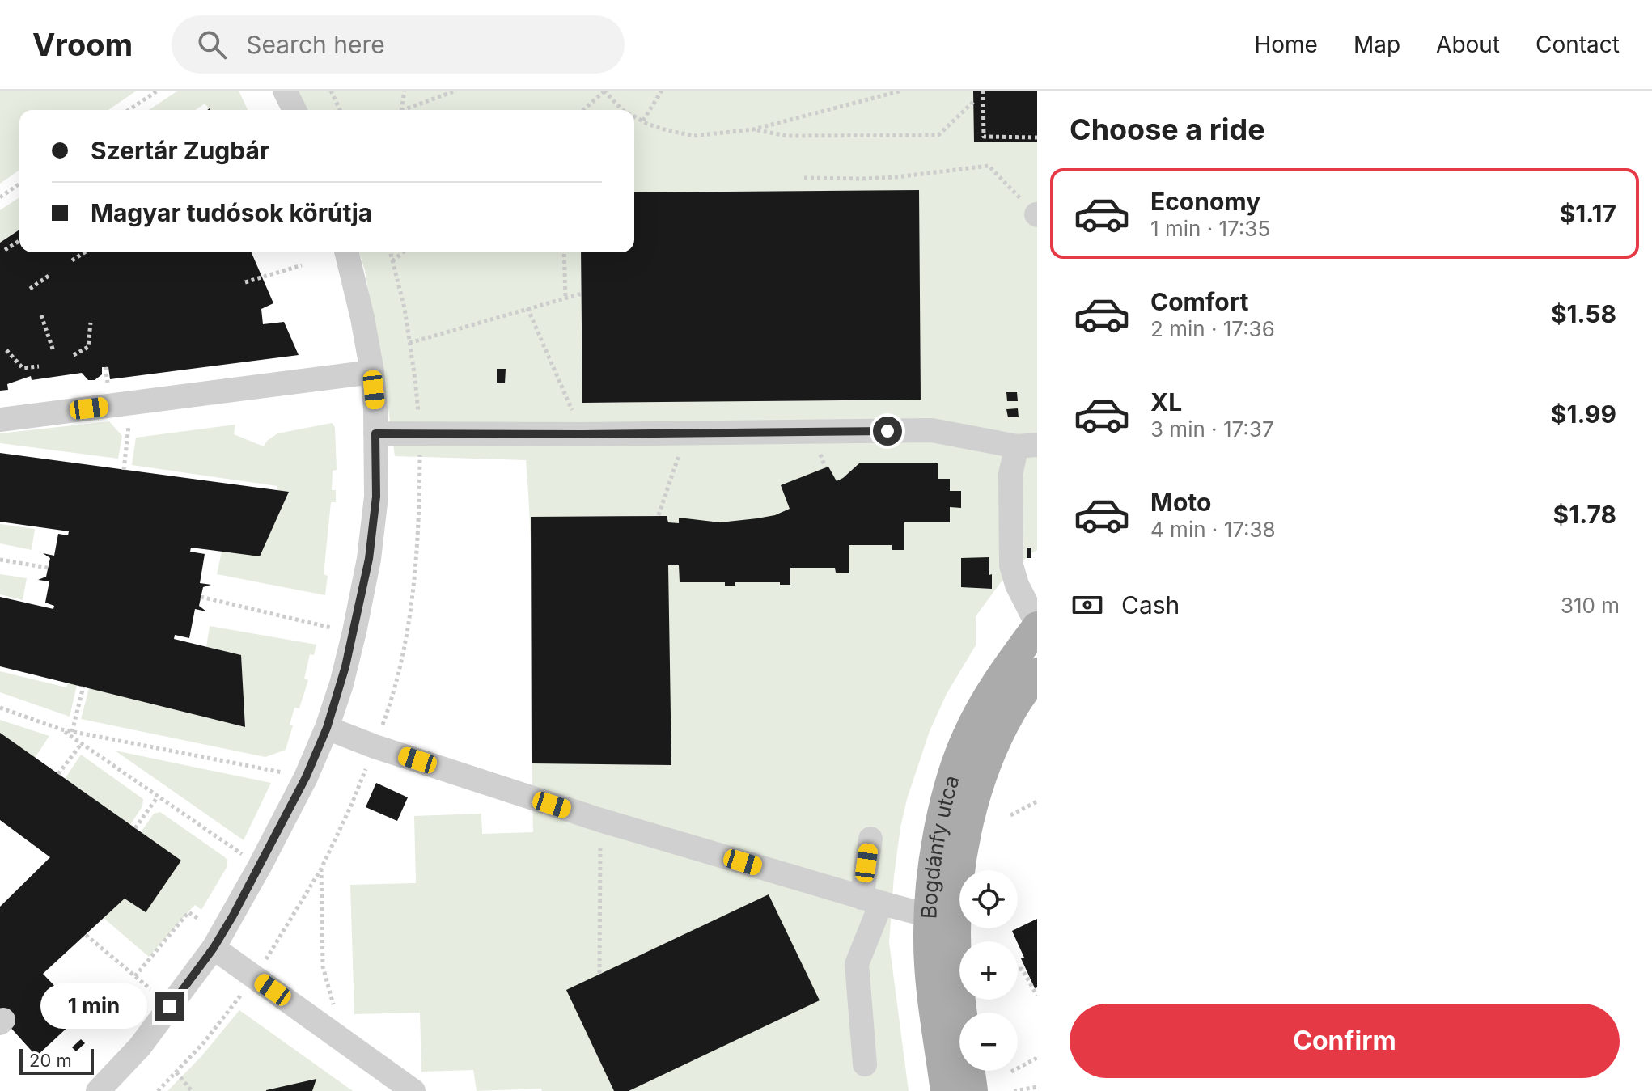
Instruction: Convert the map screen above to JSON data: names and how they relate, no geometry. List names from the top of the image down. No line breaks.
{"streets":{"main road":["Bogdánfy utca"]},"scale_bar":"20 m","page":{"header":"Vroom","search":"Search here","nav":["Home","Map","About","Contact"],"heading":"Choose a ride","banner":["Szertár Zugbár","Magyar tudósok körútja"],"list":[{"name":"Economy","note":"1 min · 17:35","value":"$1.17"},{"name":"Comfort","note":"2 min · 17:36","value":"$1.58"},{"name":"XL","note":"3 min · 17:37","value":"$1.99"},{"name":"Moto","note":"4 min · 17:38","value":"$1.78"}],"pay":["Cash","310 m"],"map_buttons":["+","−"],"bubble":"1 min","buttons":"Confirm","scale":"20 m"}}
